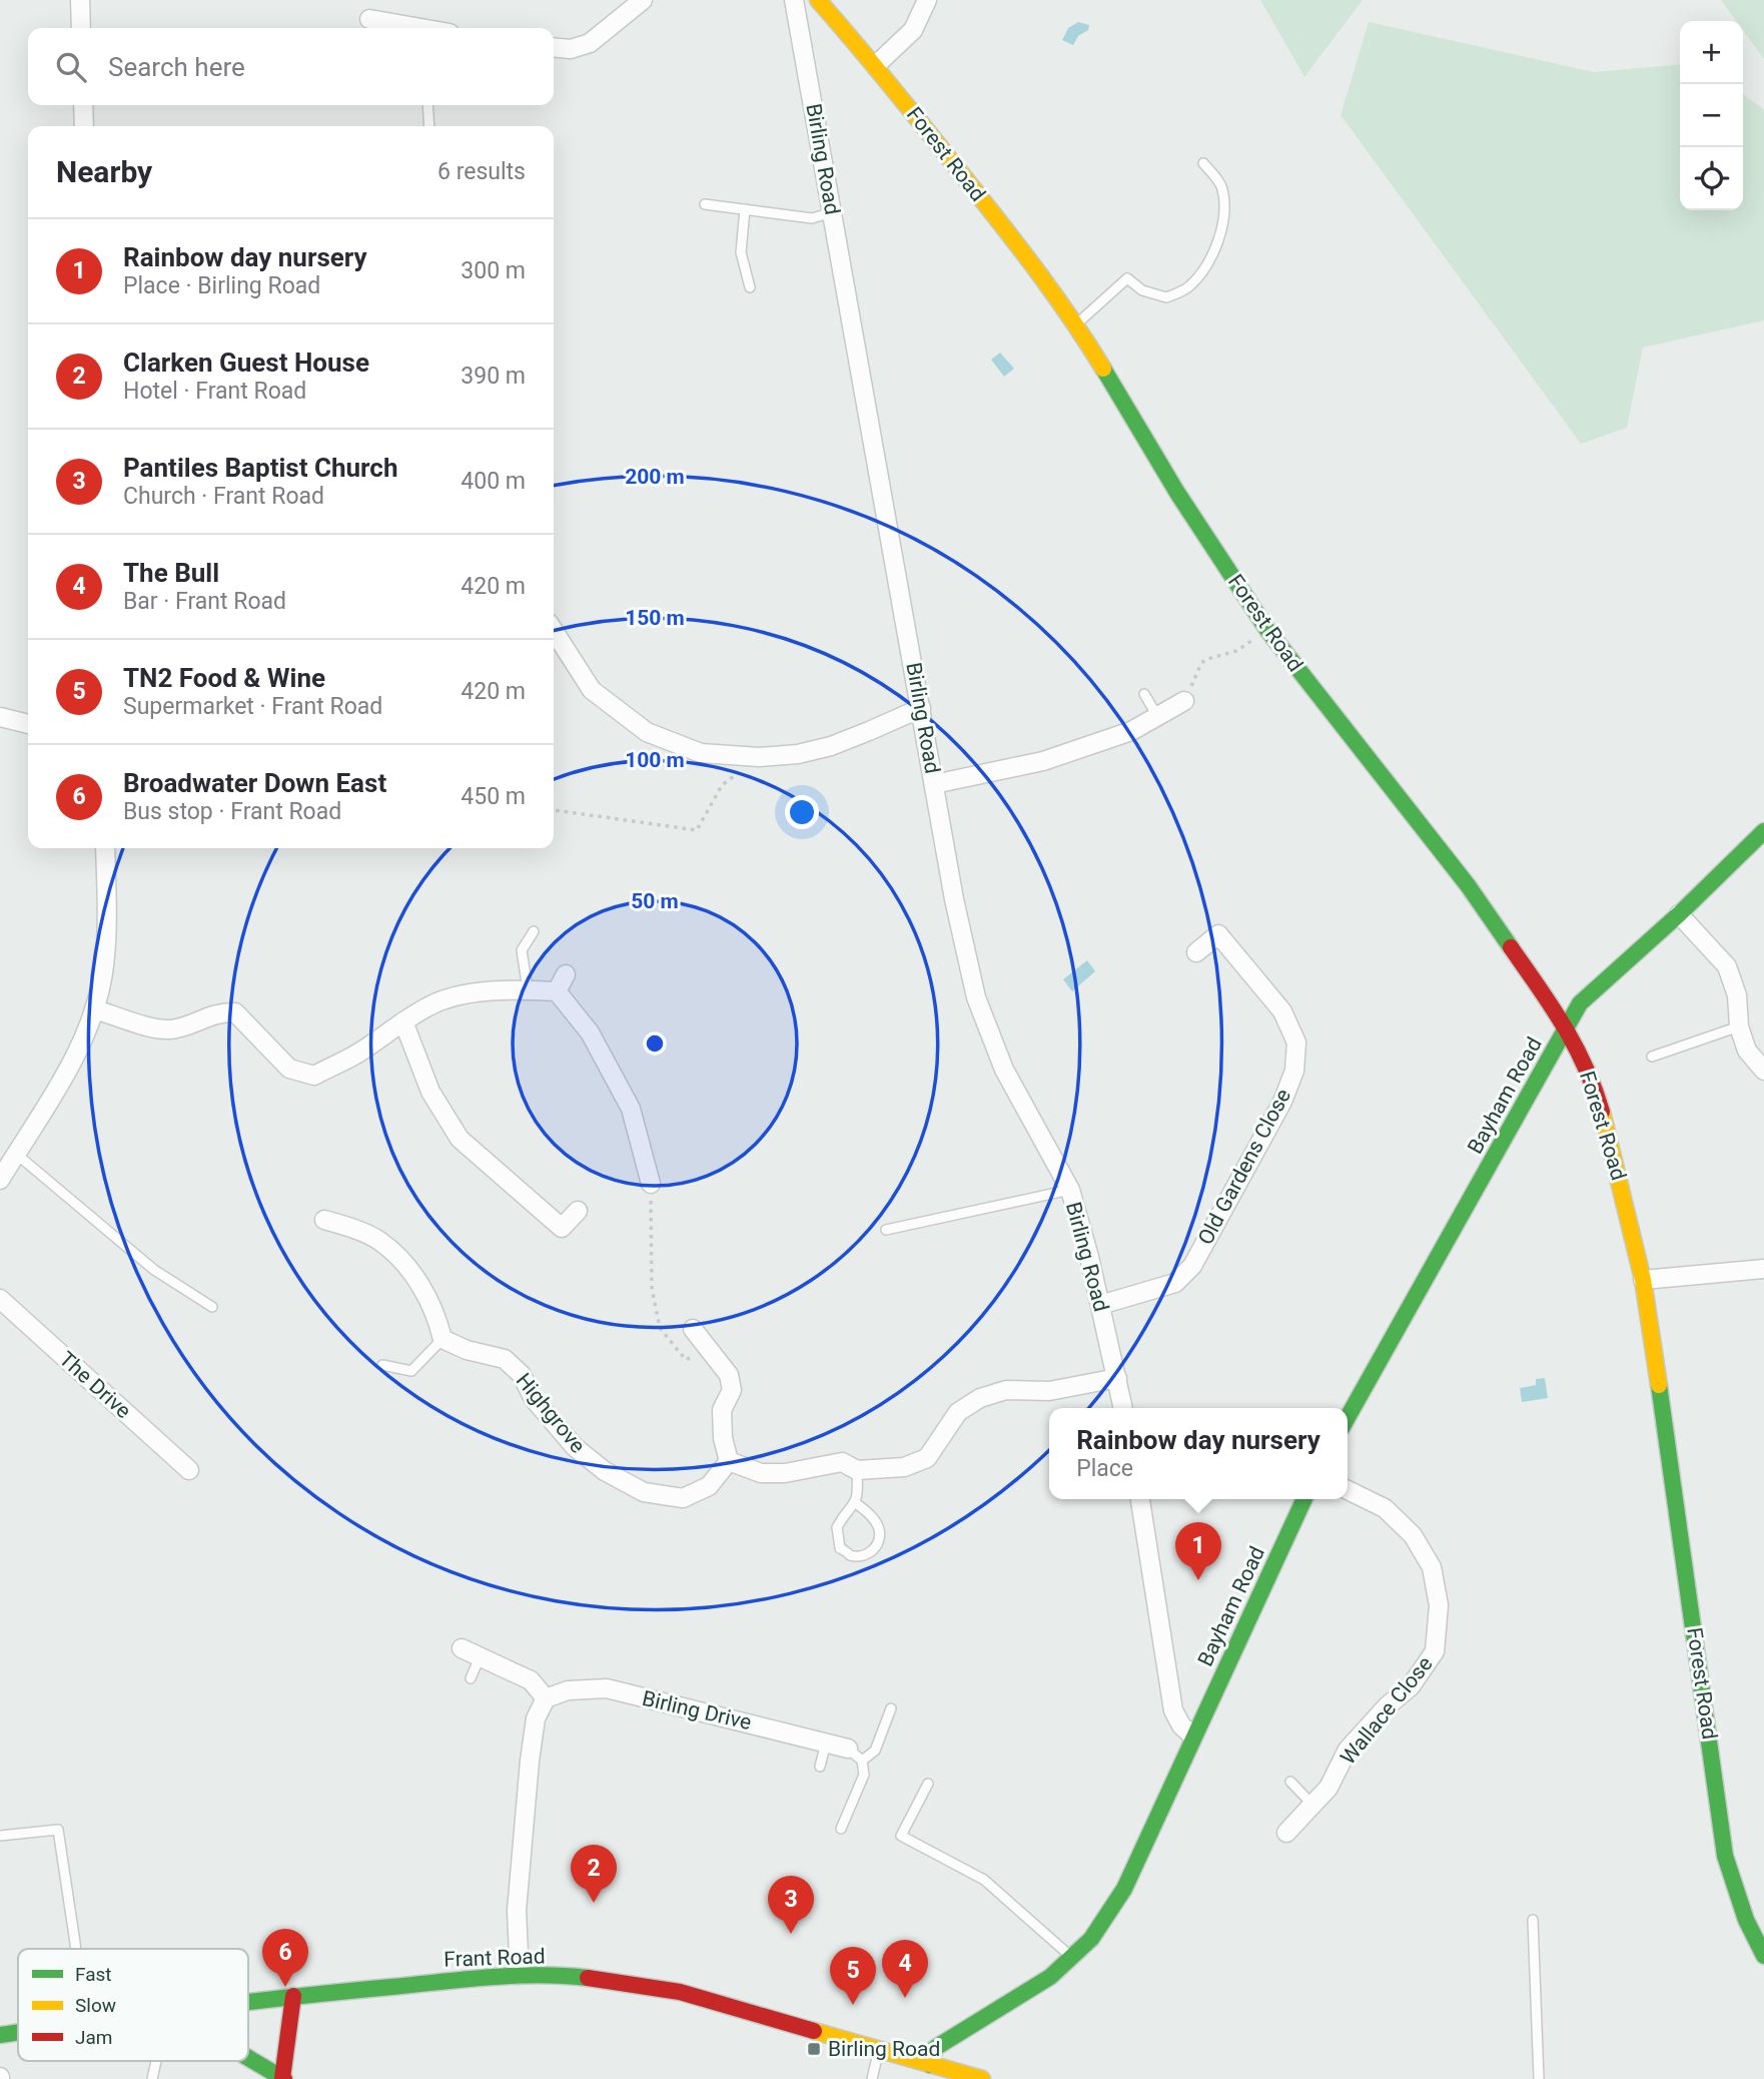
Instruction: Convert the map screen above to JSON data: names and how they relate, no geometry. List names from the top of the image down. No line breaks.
{"streets":{"main road":["Forest Road","Bayham Road","Frant Road"],"street":["Birling Road","Old Gardens Close","The Drive","Highgrove","Birling Drive","Wallace Close"]},"crossings":[["Forest Road","Bayham Road"],["Birling Road","Old Gardens Close"]],"places":{"transit":["Birling Road"]},"legend":["Fast","Slow","Jam"],"page":{"map_buttons":["+","−"],"search":"Search here","heading":["Nearby","6 results"],"list":[{"mark":"1","name":"Rainbow day nursery","note":"Place · Birling Road","value":"300 m"},{"mark":"2","name":"Clarken Guest House","note":"Hotel · Frant Road","value":"390 m"},{"mark":"3","name":"Pantiles Baptist Church","note":"Church · Frant Road","value":"400 m"},{"mark":"4","name":"The Bull","note":"Bar · Frant Road","value":"420 m"},{"mark":"5","name":"TN2 Food & Wine","note":"Supermarket · Frant Road","value":"420 m"},{"mark":"6","name":"Broadwater Down East","note":"Bus stop · Frant Road","value":"450 m"}],"popup":["Rainbow day nursery","Place"],"pins":["1","2","3","6","4","5"]},"rings":["200 m","150 m","100 m","50 m"]}
